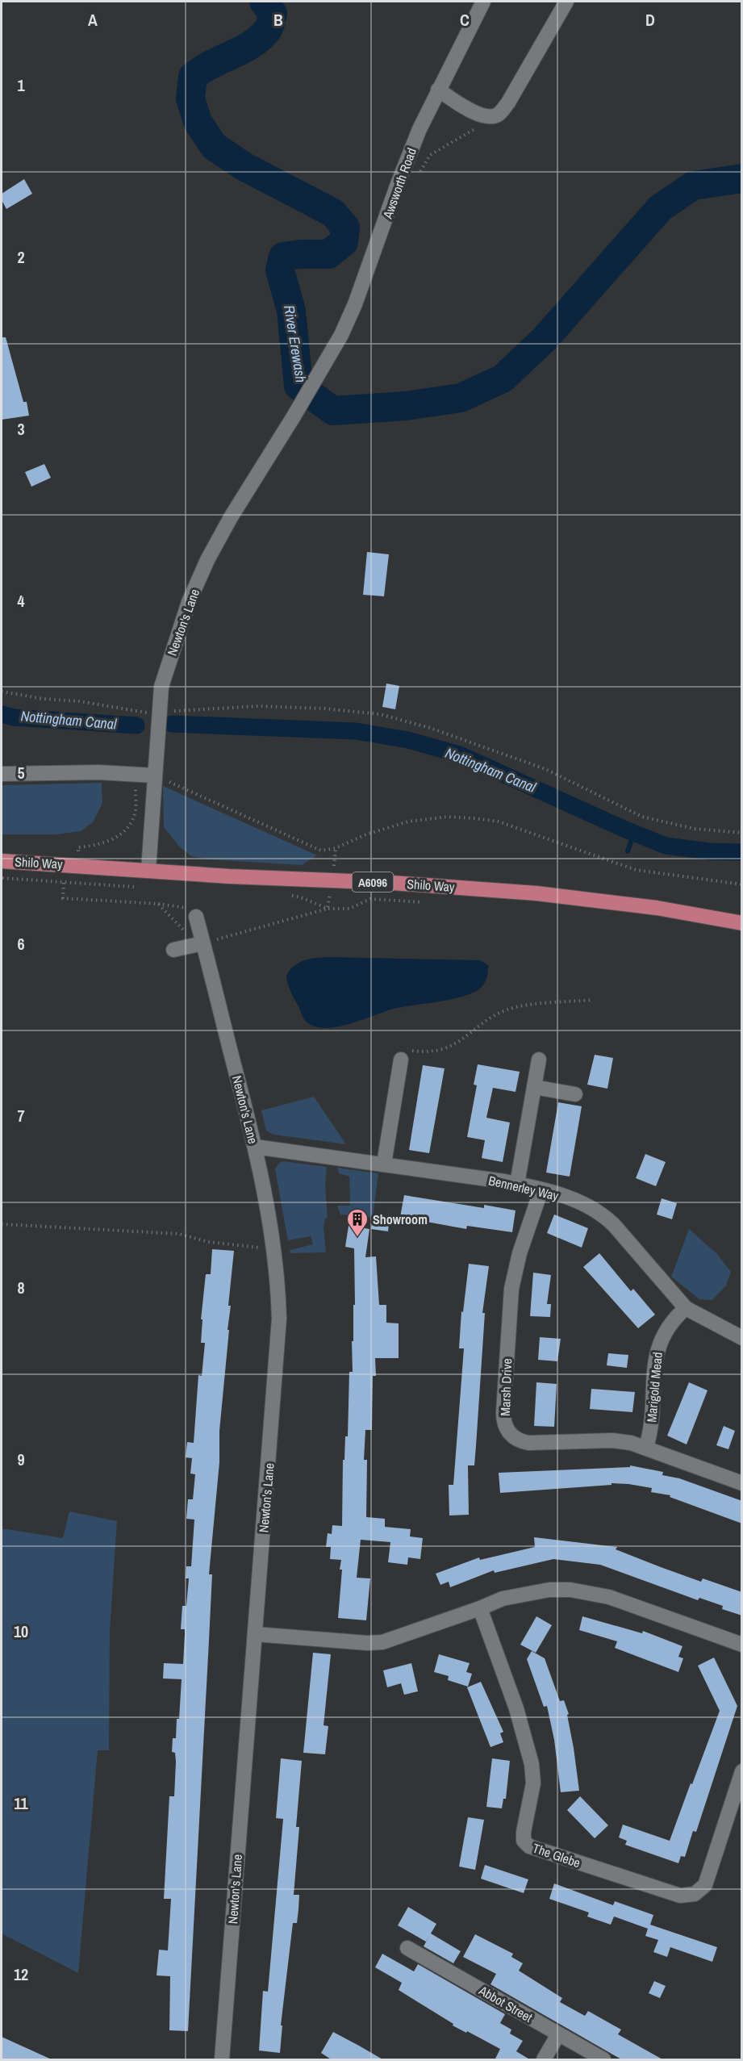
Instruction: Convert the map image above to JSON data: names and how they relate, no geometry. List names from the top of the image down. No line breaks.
{"streets":{"main road":["Shilo Way","A6096"],"street":["Awsworth Road","Newton's Lane","Bennerley Way","Marsh Drive","Marigold Mead","The Glebe","Abbot Street"]},"crossings":[["Awsworth Road","Newton's Lane"],["Newton's Lane","Shilo Way"],["Newton's Lane","Bennerley Way"],["Bennerley Way","Marsh Drive"],["Bennerley Way","Marigold Mead"],["Marsh Drive","Marigold Mead"]],"water":["River Erewash","Nottingham Canal"],"places":{"building":["Showroom"]},"grid":{"columns":["A","B","C","D"],"rows":["1","2","3","4","5","6","7","8","9","10","11","12"]}}
